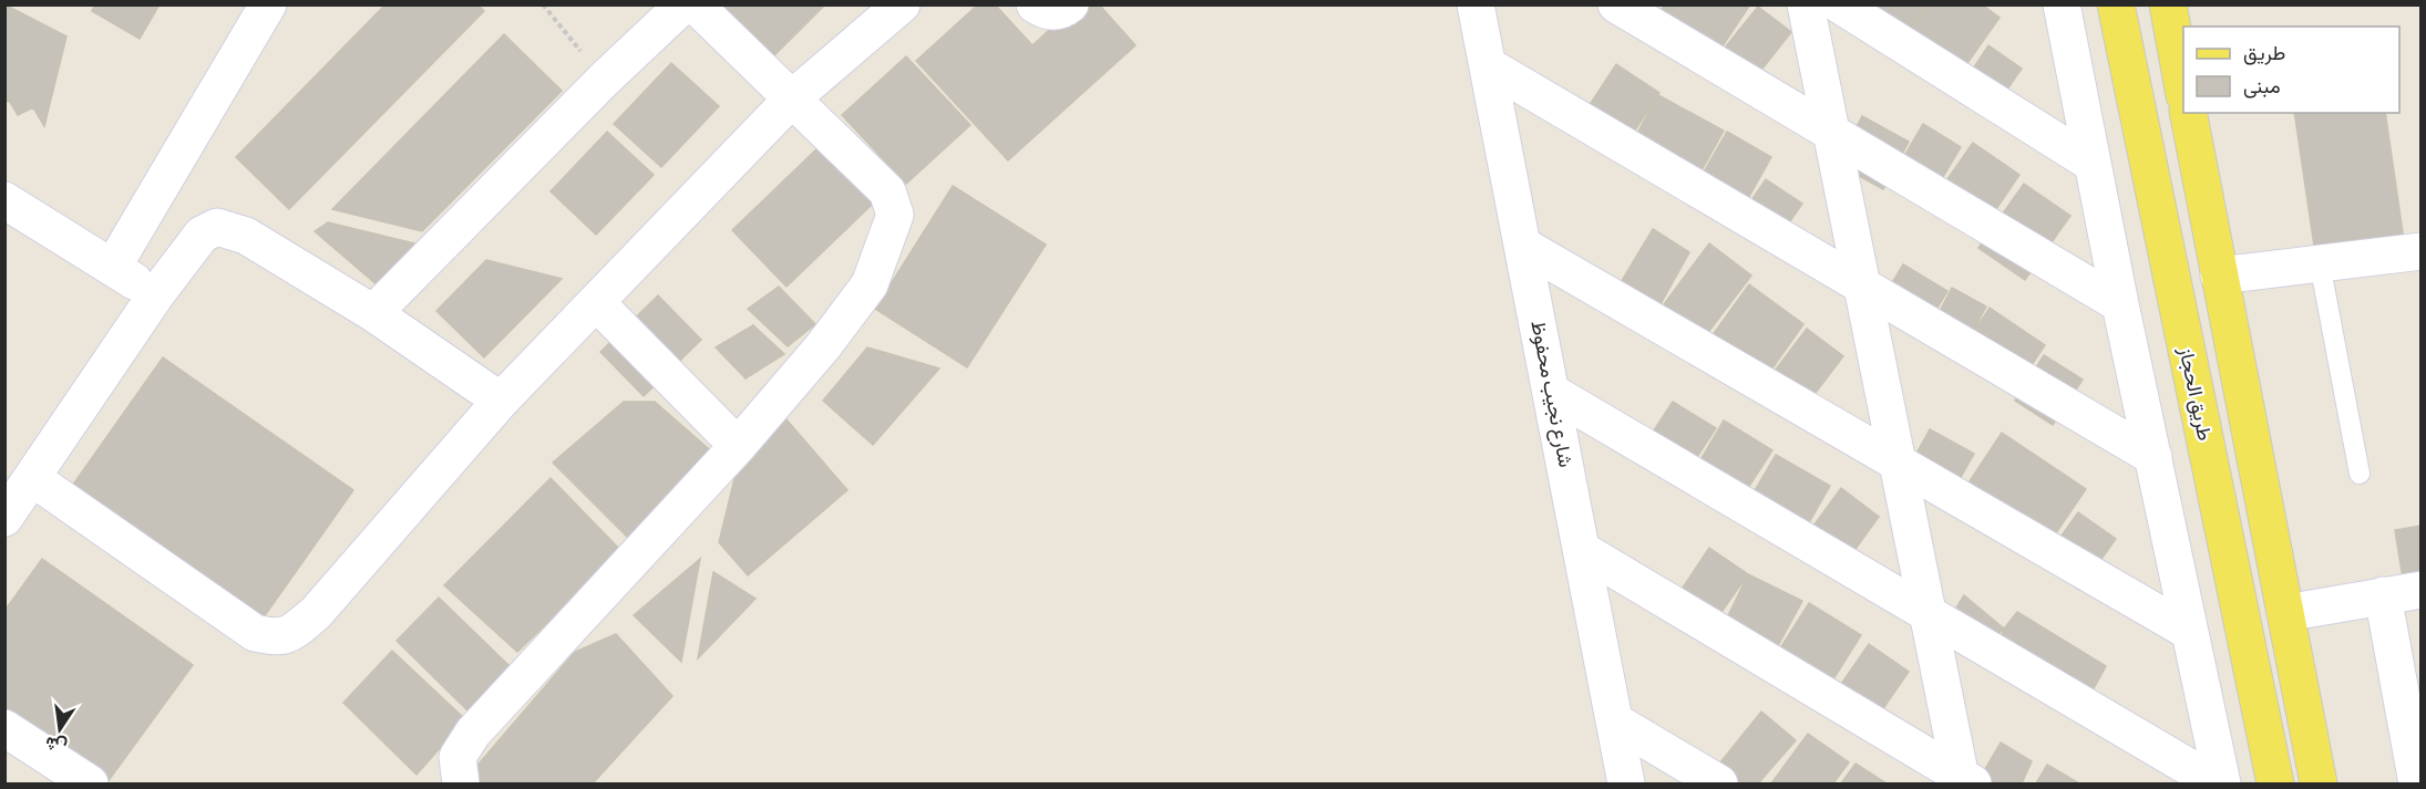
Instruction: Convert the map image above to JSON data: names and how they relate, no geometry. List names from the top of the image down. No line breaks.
{"streets":{"main road":["طريق الحجاز"],"street":["شارع نجيب محفوظ"]},"legend":["طريق","مبنى"],"north":"bottom"}
